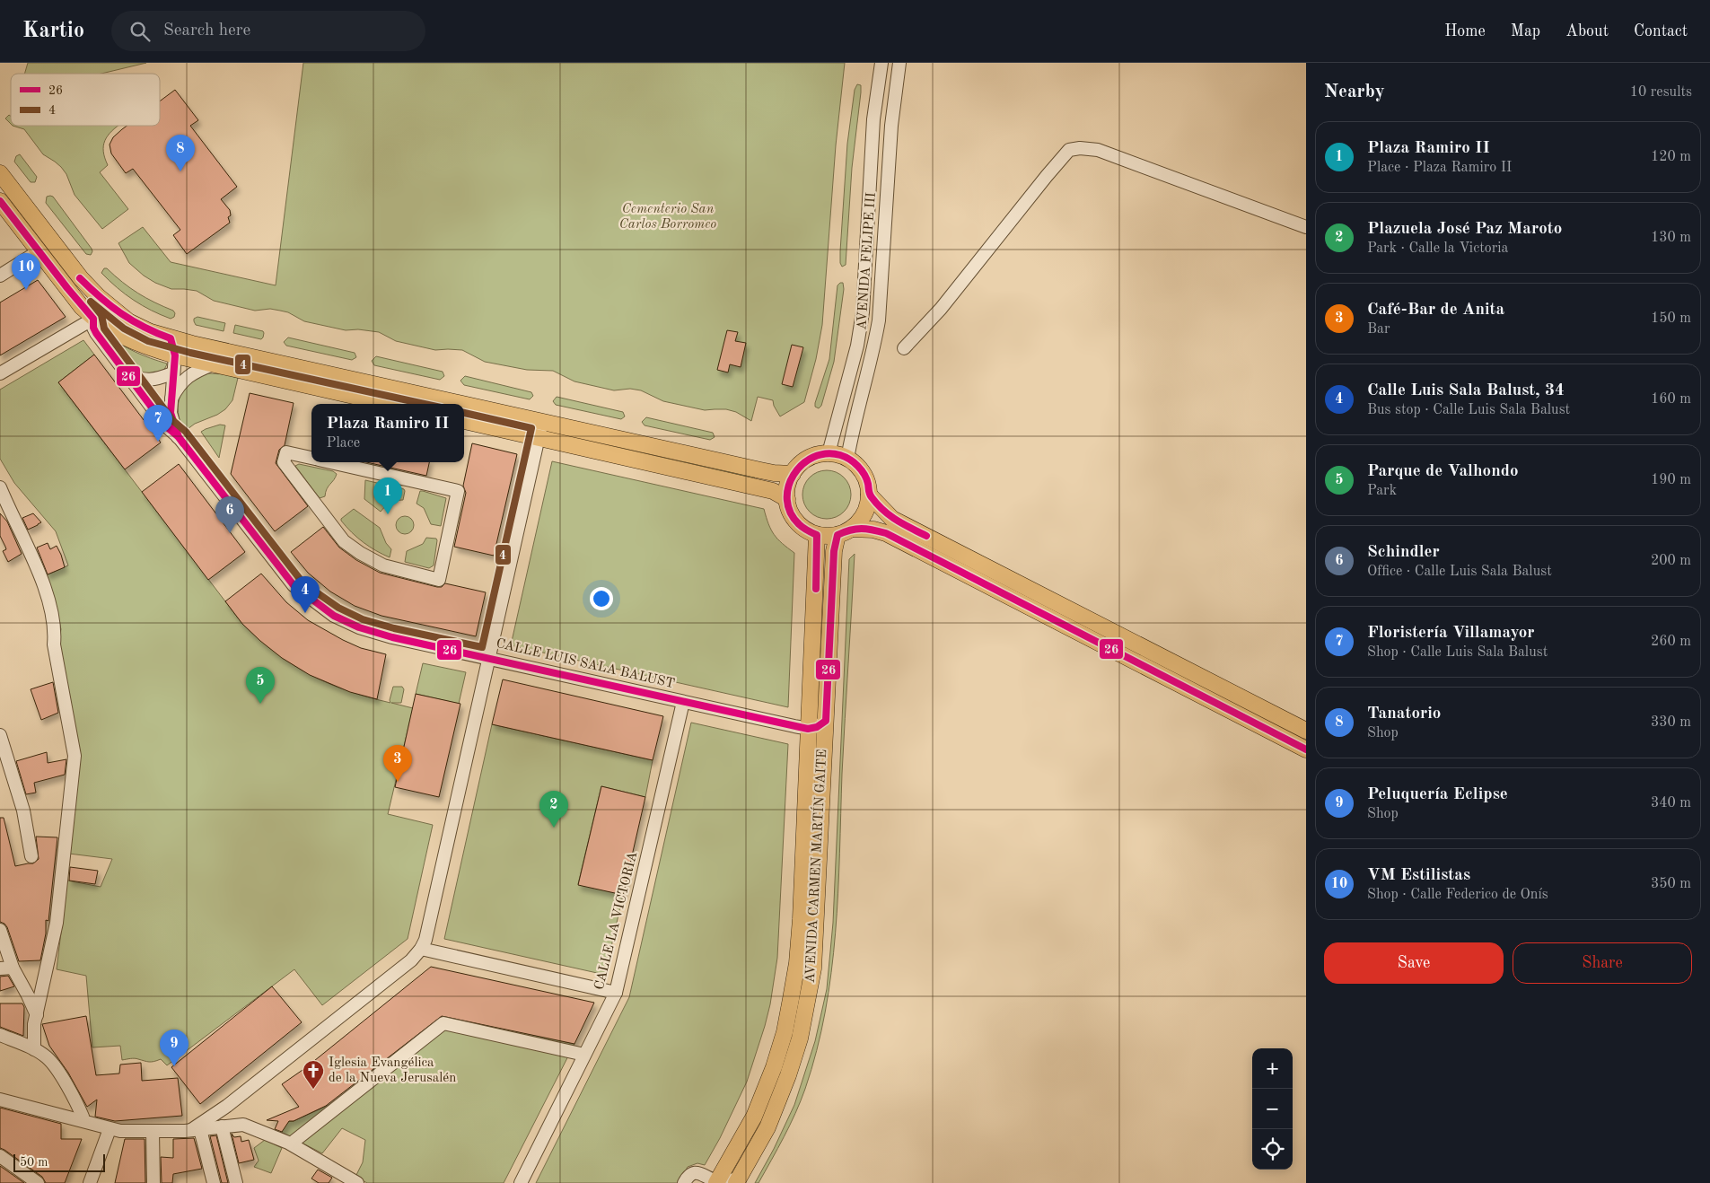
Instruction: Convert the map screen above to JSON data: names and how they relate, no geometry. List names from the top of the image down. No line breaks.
{"streets":{"main road":["AVENIDA CARMEN MARTÍN GAITE"],"street":["AVENIDA FELIPE III","CALLE LUIS SALA BALUST","CALLE LA VICTORIA"]},"crossings":[["AVENIDA FELIPE III","AVENIDA CARMEN MARTÍN GAITE"],["CALLE LUIS SALA BALUST","AVENIDA CARMEN MARTÍN GAITE"],["CALLE LUIS SALA BALUST","CALLE LA VICTORIA"]],"parks":["Cementerio San Carlos Borromeo"],"places":{"church":["Iglesia Evangélica de la Nueva Jerusalén"]},"lines":["transit line 26","transit line 4"],"legend":["26","4"],"scale_bar":"50 m","page":{"header":"Kartio","search":"Search here","nav":["Home","Map","About","Contact"],"heading":["Nearby","10 results"],"list":[{"mark":"1","name":"Plaza Ramiro II","note":"Place · Plaza Ramiro II","value":"120 m"},{"mark":"2","name":"Plazuela José Paz Maroto","note":"Park · Calle la Victoria","value":"130 m"},{"mark":"3","name":"Café-Bar de Anita","note":"Bar","value":"150 m"},{"mark":"4","name":"Calle Luis Sala Balust, 34","note":"Bus stop · Calle Luis Sala Balust","value":"160 m"},{"mark":"5","name":"Parque de Valhondo","note":"Park","value":"190 m"},{"mark":"6","name":"Schindler","note":"Office · Calle Luis Sala Balust","value":"200 m"},{"mark":"7","name":"Floristería Villamayor","note":"Shop · Calle Luis Sala Balust","value":"260 m"},{"mark":"8","name":"Tanatorio","note":"Shop","value":"330 m"},{"mark":"9","name":"Peluquería Eclipse","note":"Shop","value":"340 m"},{"mark":"10","name":"VM Estilistas","note":"Shop · Calle Federico de Onís","value":"350 m"}],"pins":["8","10","7","1","6","4","5","3","2","9"],"popup":["Plaza Ramiro II","Place"],"buttons":["Save","Share"],"map_buttons":["+","−"],"scale":"50 m"}}
